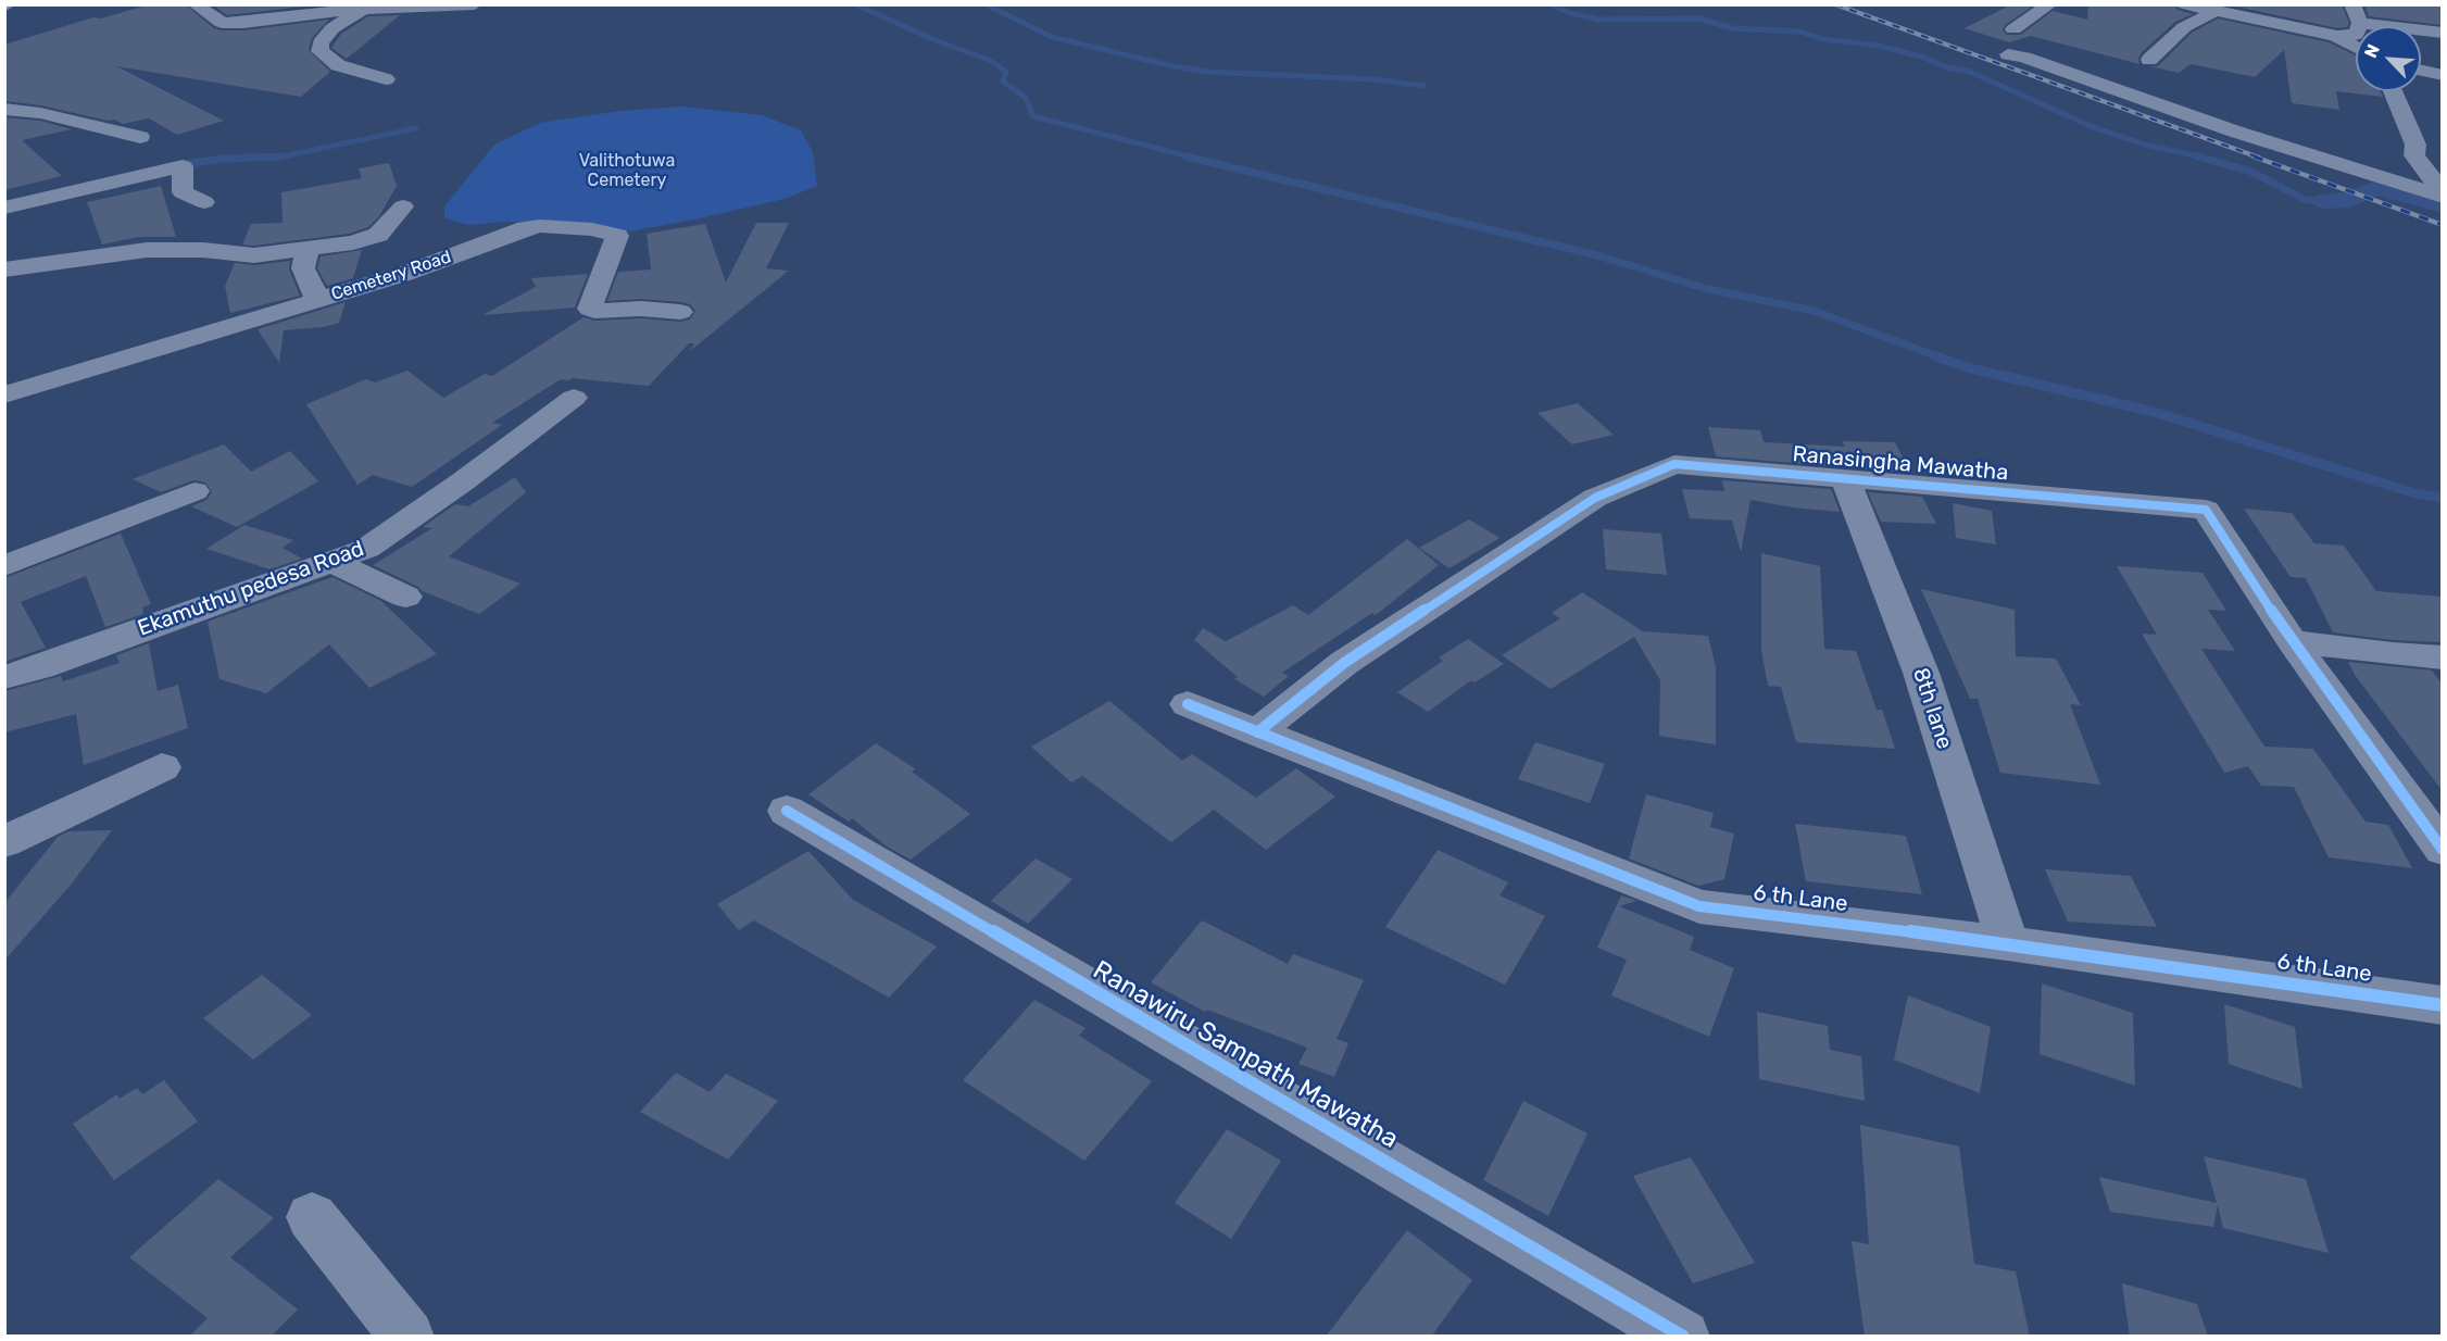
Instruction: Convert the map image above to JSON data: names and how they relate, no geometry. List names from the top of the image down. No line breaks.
{"streets":{"street":["Cemetery Road","Ranasingha Mawatha","Ekamuthu pedesa Road","8th lane","6 th Lane","Ranawiru Sampath Mawatha"]},"crossings":[["Ranasingha Mawatha","8th lane"],["Ranasingha Mawatha","6 th Lane"],["8th lane","6 th Lane"]],"parks":["Valithotuwa Cemetery"],"north":"top left"}
